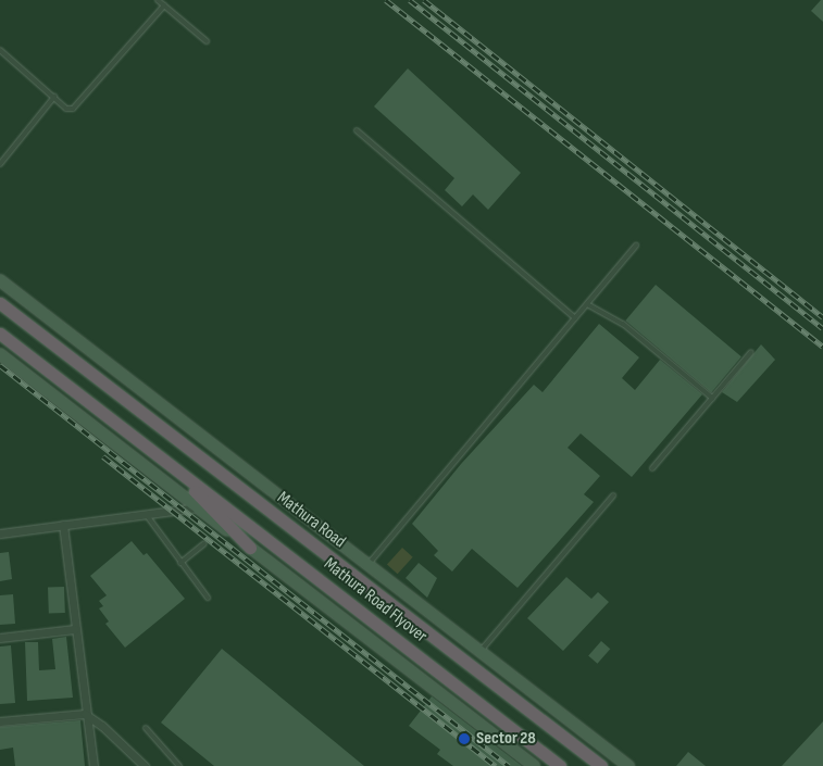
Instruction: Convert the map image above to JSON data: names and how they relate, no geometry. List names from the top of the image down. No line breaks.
{"streets":{"highway":["Mathura Road","Mathura Road Flyover"]},"places":["Sector 28"]}
